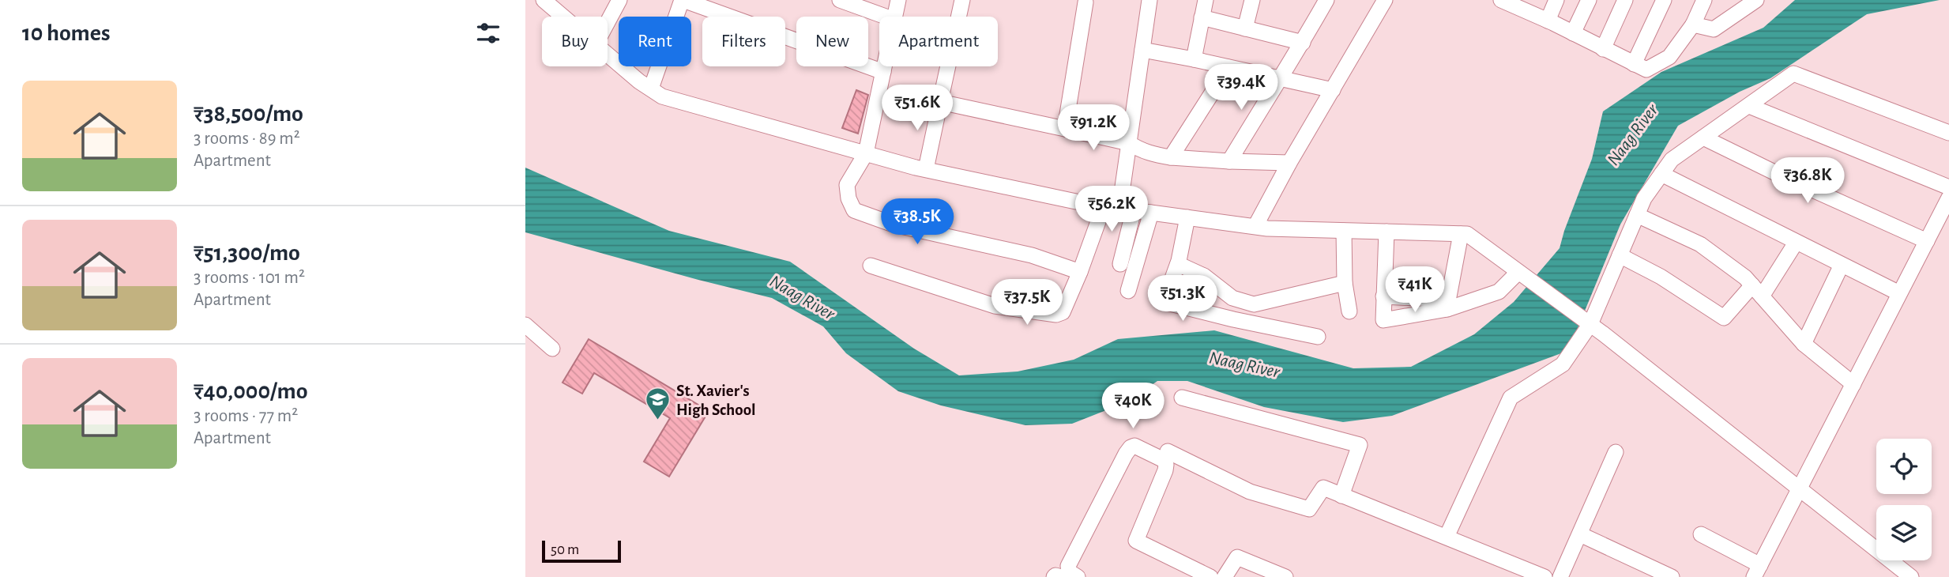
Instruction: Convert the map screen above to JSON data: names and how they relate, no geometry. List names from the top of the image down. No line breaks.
{"water":["Naag River"],"places":{"school or university":["St. Xavier's High School"]},"scale_bar":"50 m","page":{"heading":"10 homes","chip":["Buy","Rent","Filters","New","Apartment"],"price":["₹39.4K","₹51.6K","₹91.2K","₹36.8K","₹56.2K","₹38.5K","₹41K","₹51.3K","₹37.5K","₹40K"],"list":[{"name":"₹38,500/mo","note":"3 rooms · 89 m² · Apartment"},{"name":"₹51,300/mo","note":"3 rooms · 101 m² · Apartment"},{"name":"₹40,000/mo","note":"3 rooms · 77 m² · Apartment"}],"scale":"50 m"}}
